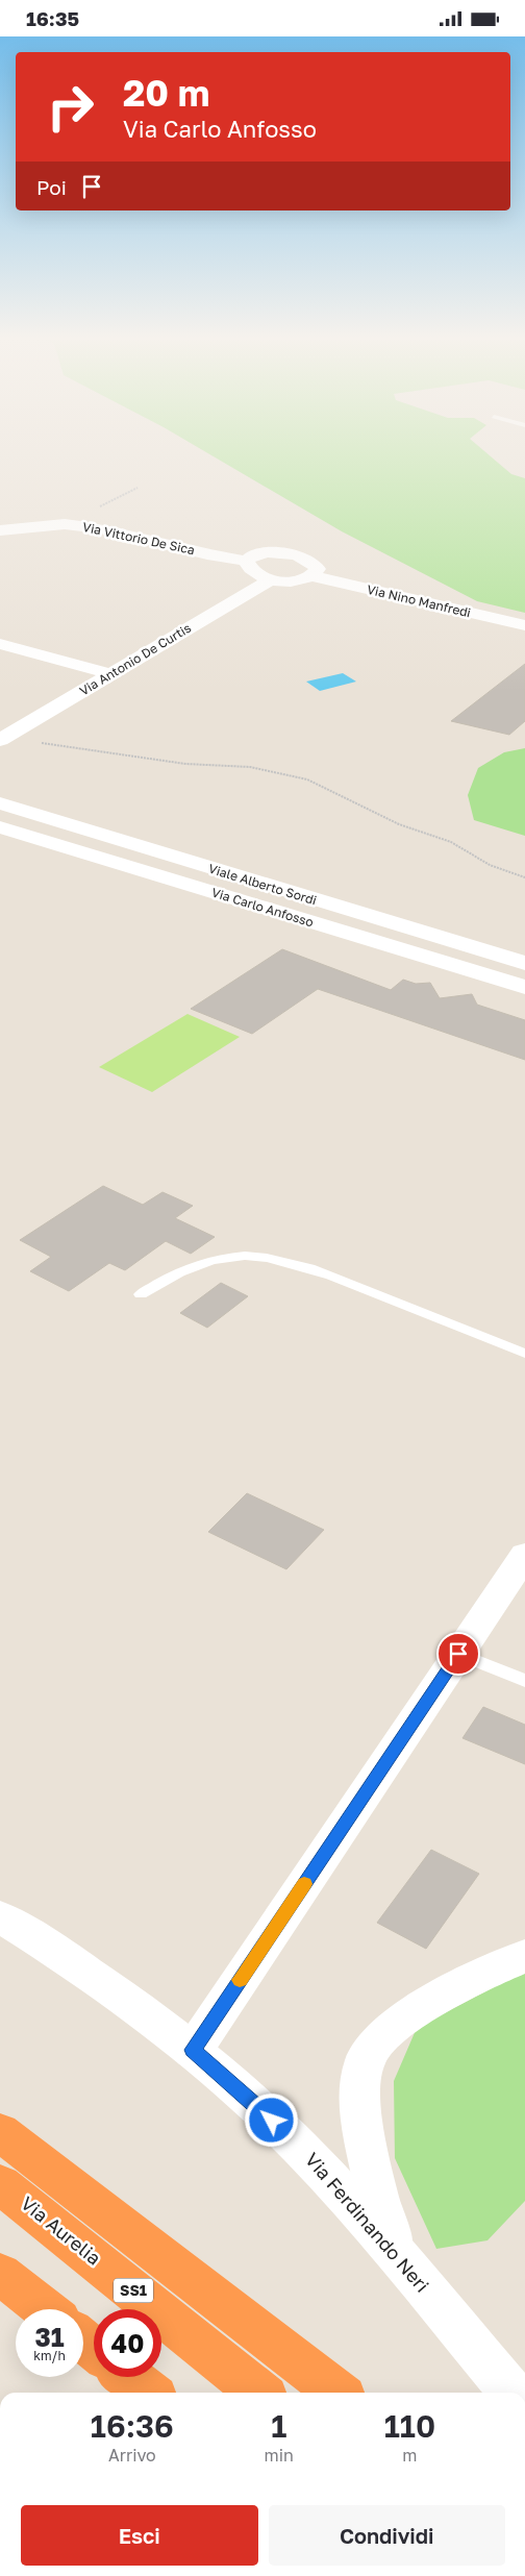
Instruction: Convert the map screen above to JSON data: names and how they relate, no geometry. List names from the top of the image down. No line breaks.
{"streets":{"highway":["Via Aurelia","SS1"],"street":["Via Vittorio De Sica","Via Nino Manfredi","Via Antonio De Curtis","Viale Alberto Sordi","Via Carlo Anfosso","Via Ferdinando Neri"]},"page":{"status":"16:35","turn":["20 m","Via Carlo Anfosso"],"then":"Poi","speed":"31 km/h","limit":"40","eta":["16:36","Arrivo","1","min","110","m"],"buttons":["Esci","Condividi"]}}
